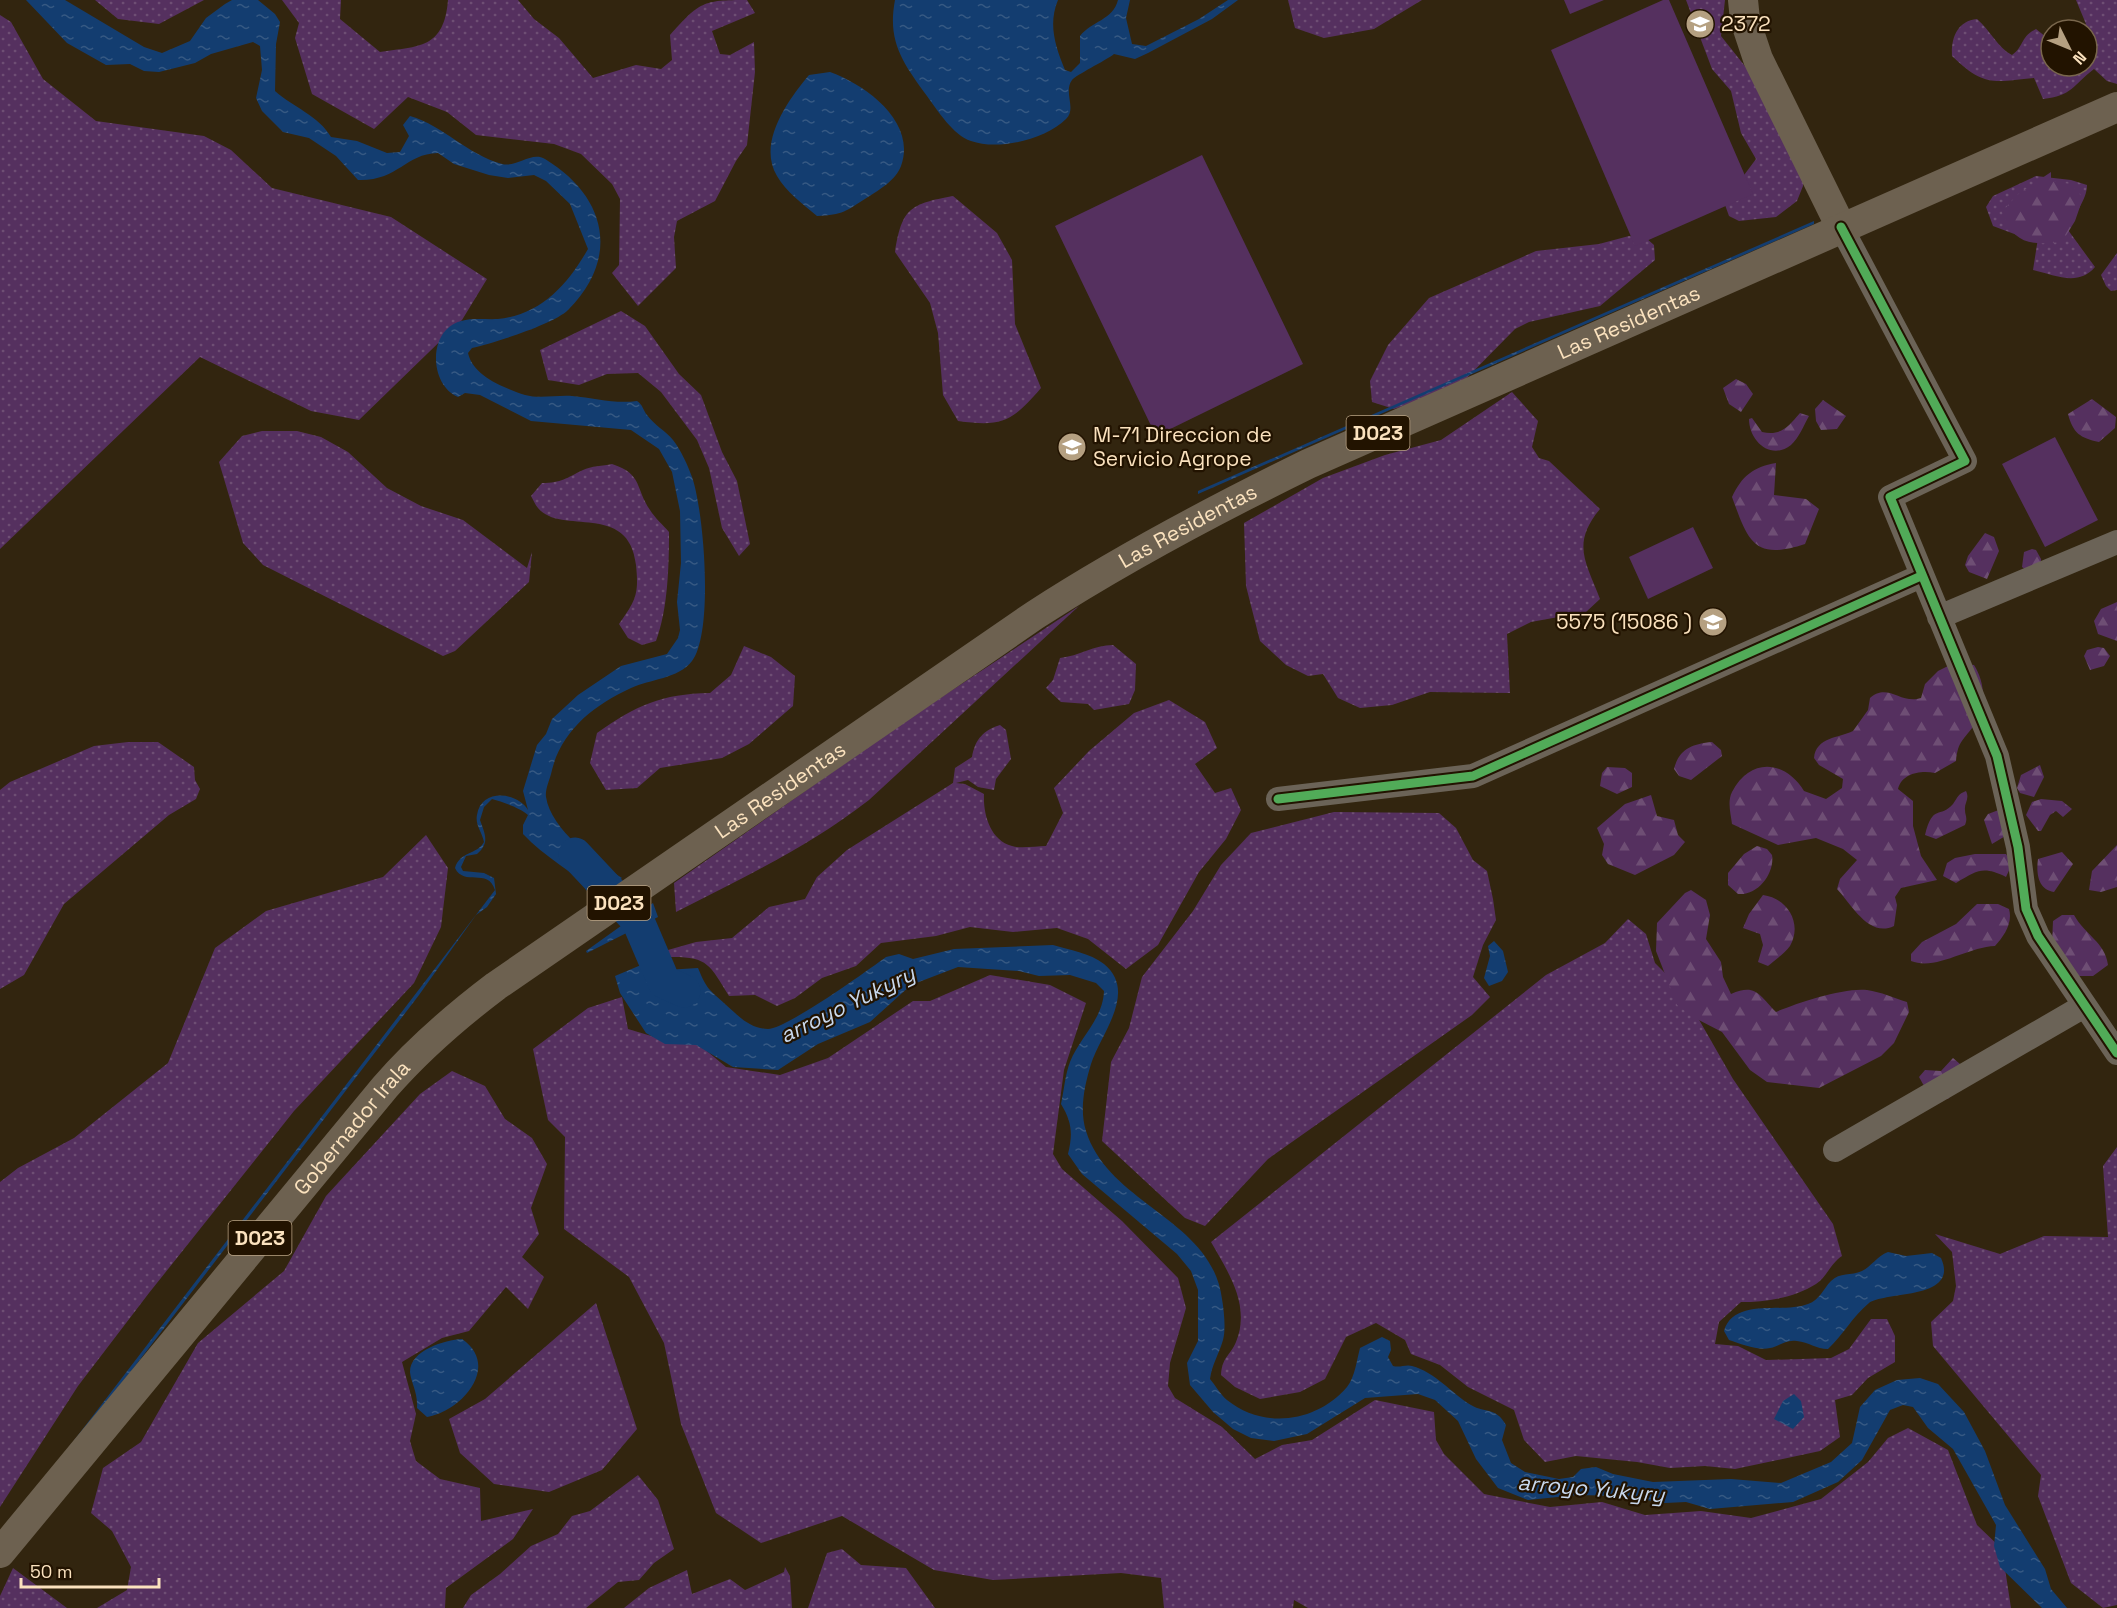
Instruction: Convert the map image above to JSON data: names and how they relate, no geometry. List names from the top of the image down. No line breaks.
{"streets":{"main road":["Las Residentas","D023","Gobernador Irala"]},"crossings":[["Las Residentas","Gobernador Irala"]],"water":["arroyo Yukyry"],"places":{"school or university":["2372","M-71 Direccion de Servicio Agrope","5575 (15086 )"]},"scale_bar":"50 m","north":"bottom right"}
